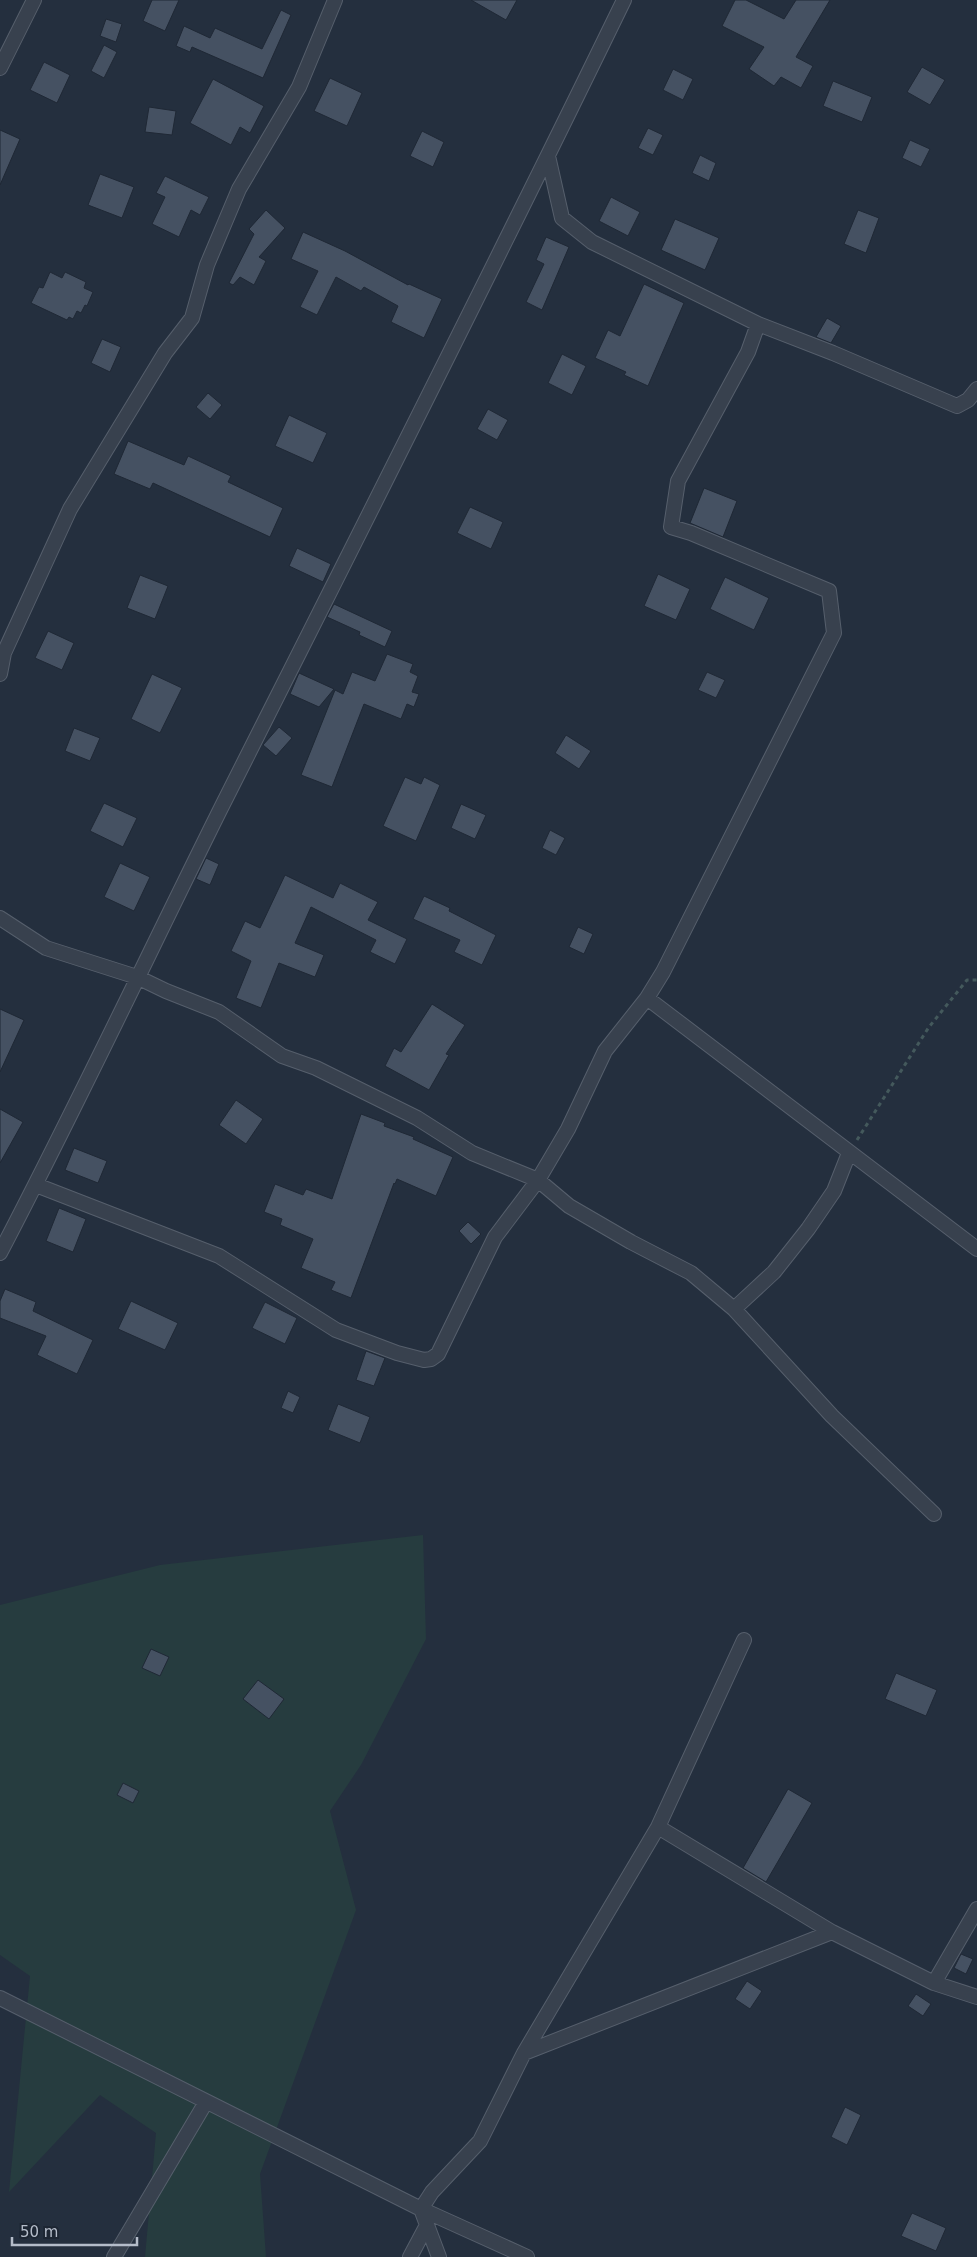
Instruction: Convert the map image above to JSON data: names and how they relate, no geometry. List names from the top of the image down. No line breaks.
{"scale_bar":"50 m"}
